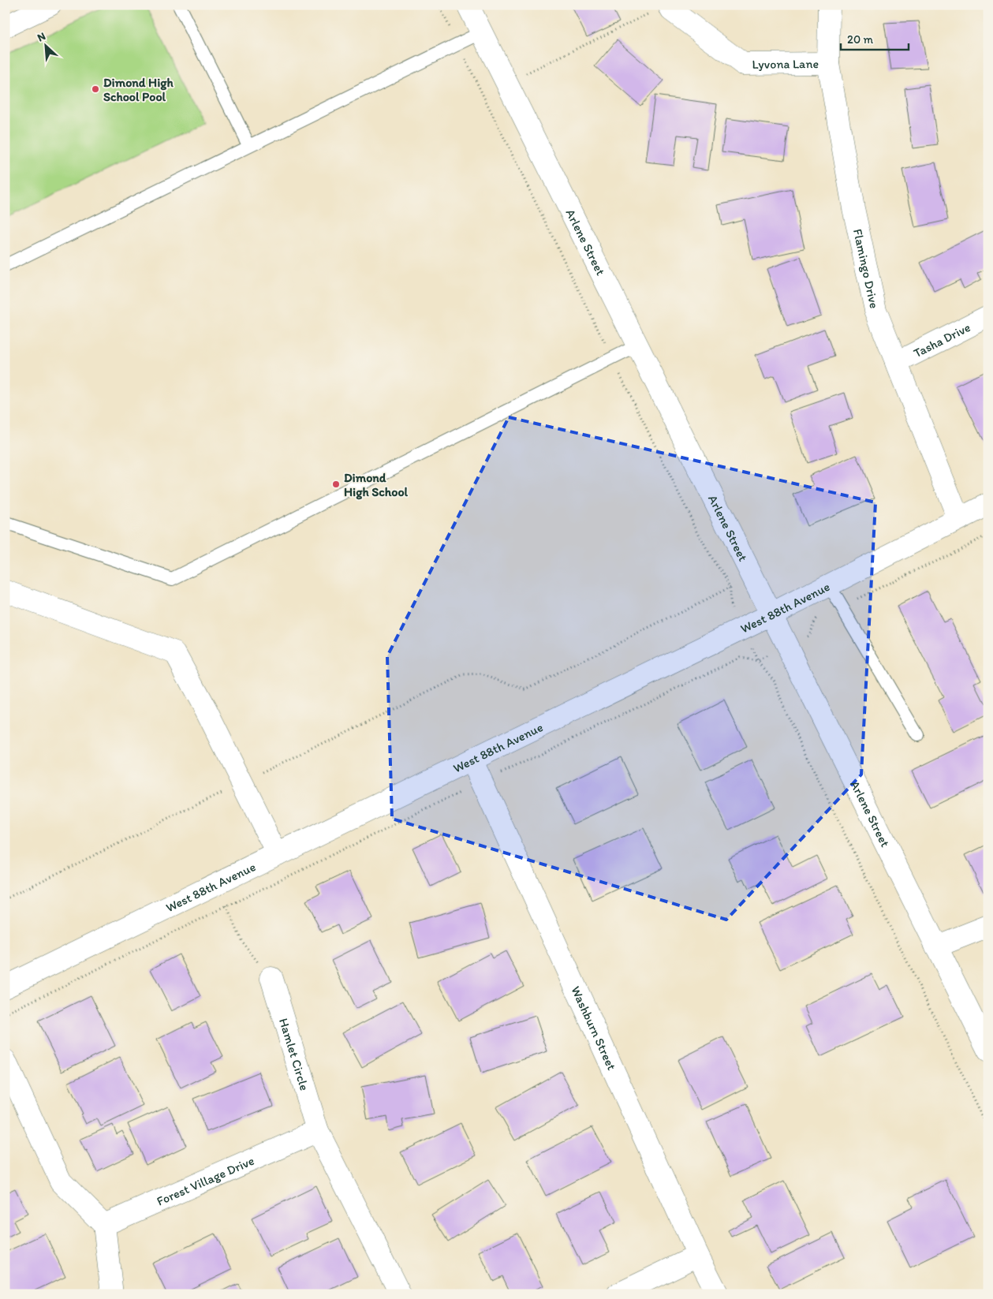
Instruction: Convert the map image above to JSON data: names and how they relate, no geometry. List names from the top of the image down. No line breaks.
{"streets":{"street":["Lyvona Lane","Arlene Street","Flamingo Drive","Tasha Drive","West 88th Avenue","Washburn Street","Hamlet Circle","Forest Village Drive"]},"crossings":[["Lyvona Lane","Flamingo Drive"],["Arlene Street","West 88th Avenue"],["Flamingo Drive","Tasha Drive"],["Flamingo Drive","West 88th Avenue"],["West 88th Avenue","Washburn Street"],["Hamlet Circle","Forest Village Drive"]],"places":["Dimond High School Pool","Dimond High School"],"scale_bar":"20 m","north":"top left"}
